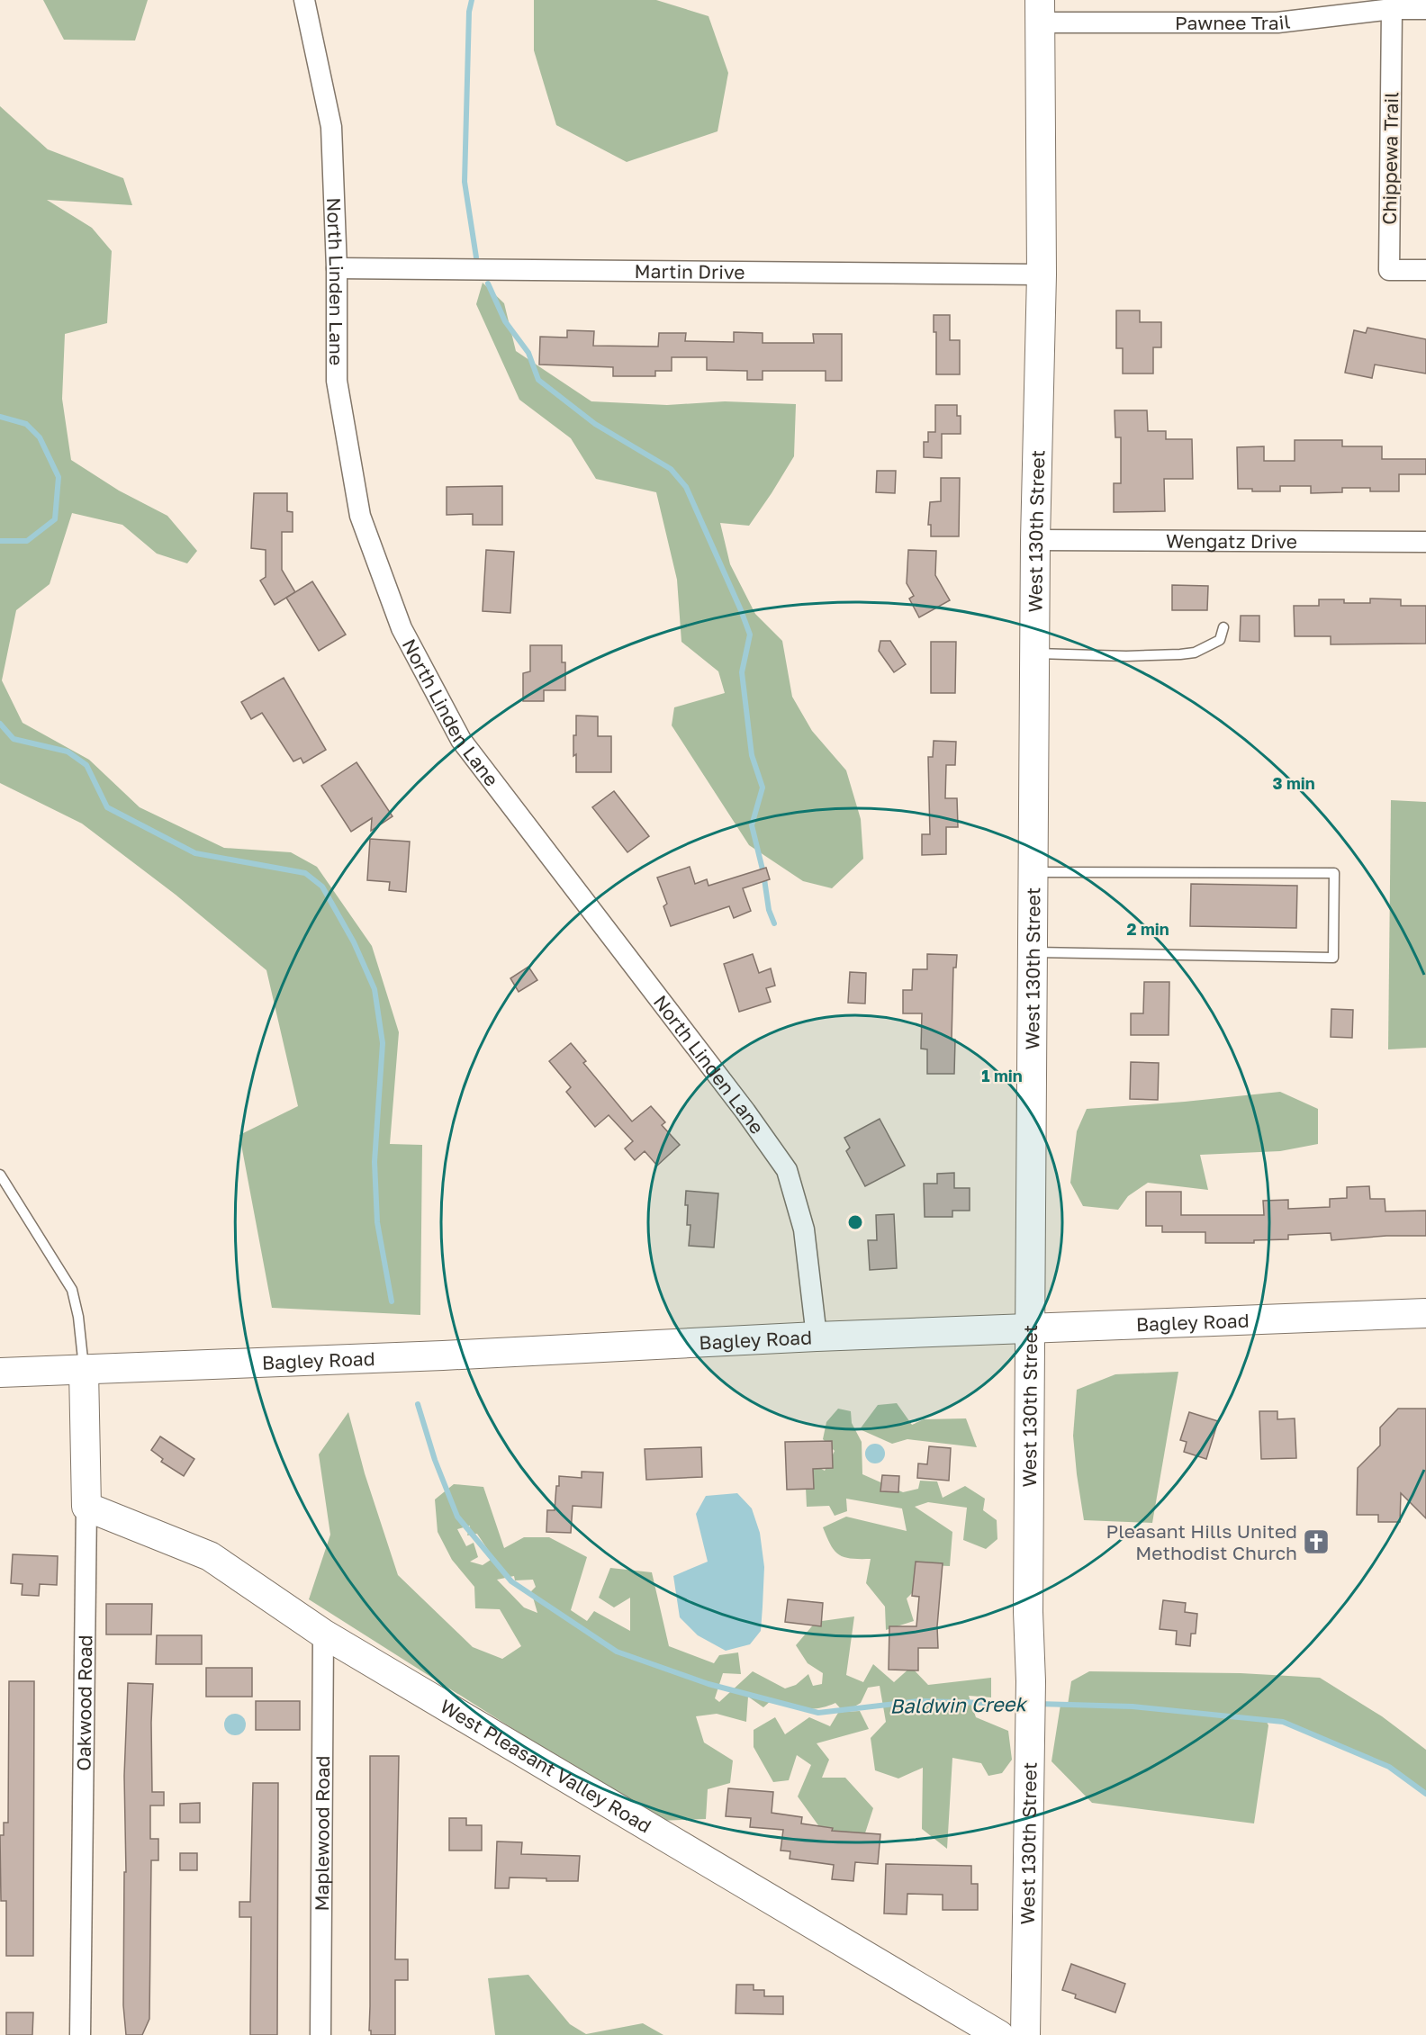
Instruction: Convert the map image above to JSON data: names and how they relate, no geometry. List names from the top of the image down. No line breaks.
{"streets":{"main road":["West 130th Street","Bagley Road","Oakwood Road","West Pleasant Valley Road"],"street":["Pawnee Trail","Chippewa Trail","Martin Drive","North Linden Lane","Wengatz Drive","Maplewood Road"]},"crossings":[["Pawnee Trail","Chippewa Trail"],["Pawnee Trail","West 130th Street"],["Martin Drive","North Linden Lane"],["Martin Drive","West 130th Street"],["North Linden Lane","Bagley Road"],["West 130th Street","Wengatz Drive"],["West 130th Street","Bagley Road"],["Bagley Road","Oakwood Road"],["Oakwood Road","West Pleasant Valley Road"],["West Pleasant Valley Road","Maplewood Road"]],"water":["Baldwin Creek"],"places":{"church":["Pleasant Hills United Methodist Church"]},"rings":["3 min","2 min","1 min"]}
